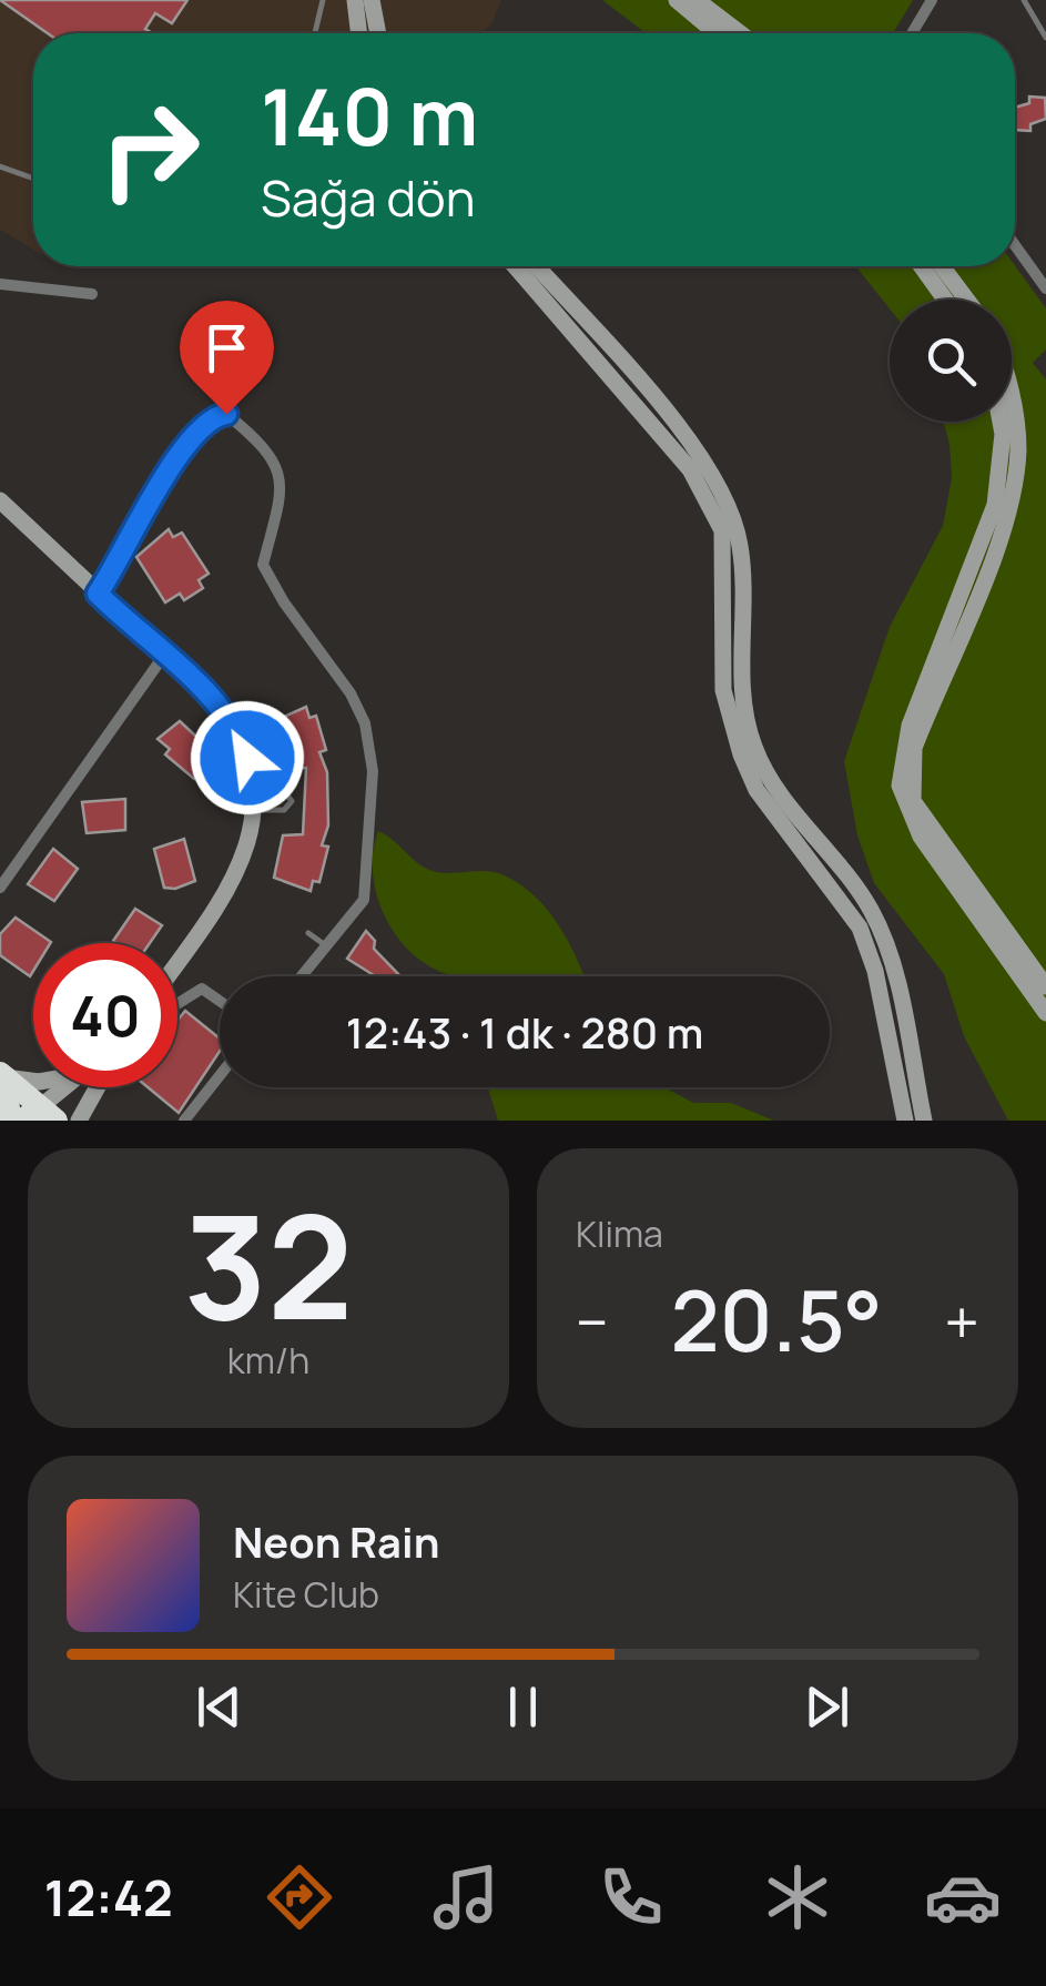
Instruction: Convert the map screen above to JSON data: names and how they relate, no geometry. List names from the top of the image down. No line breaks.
{"page":{"turn":["140 m","Sağa dön"],"limit":"40","trip":"12:43 · 1 dk · 280 m","tile":[["32","km/h"],"Klima"],"heat":["−","20.5°","+"],"song":["Neon Rain","Kite Club"],"tabs":"12:42"}}
